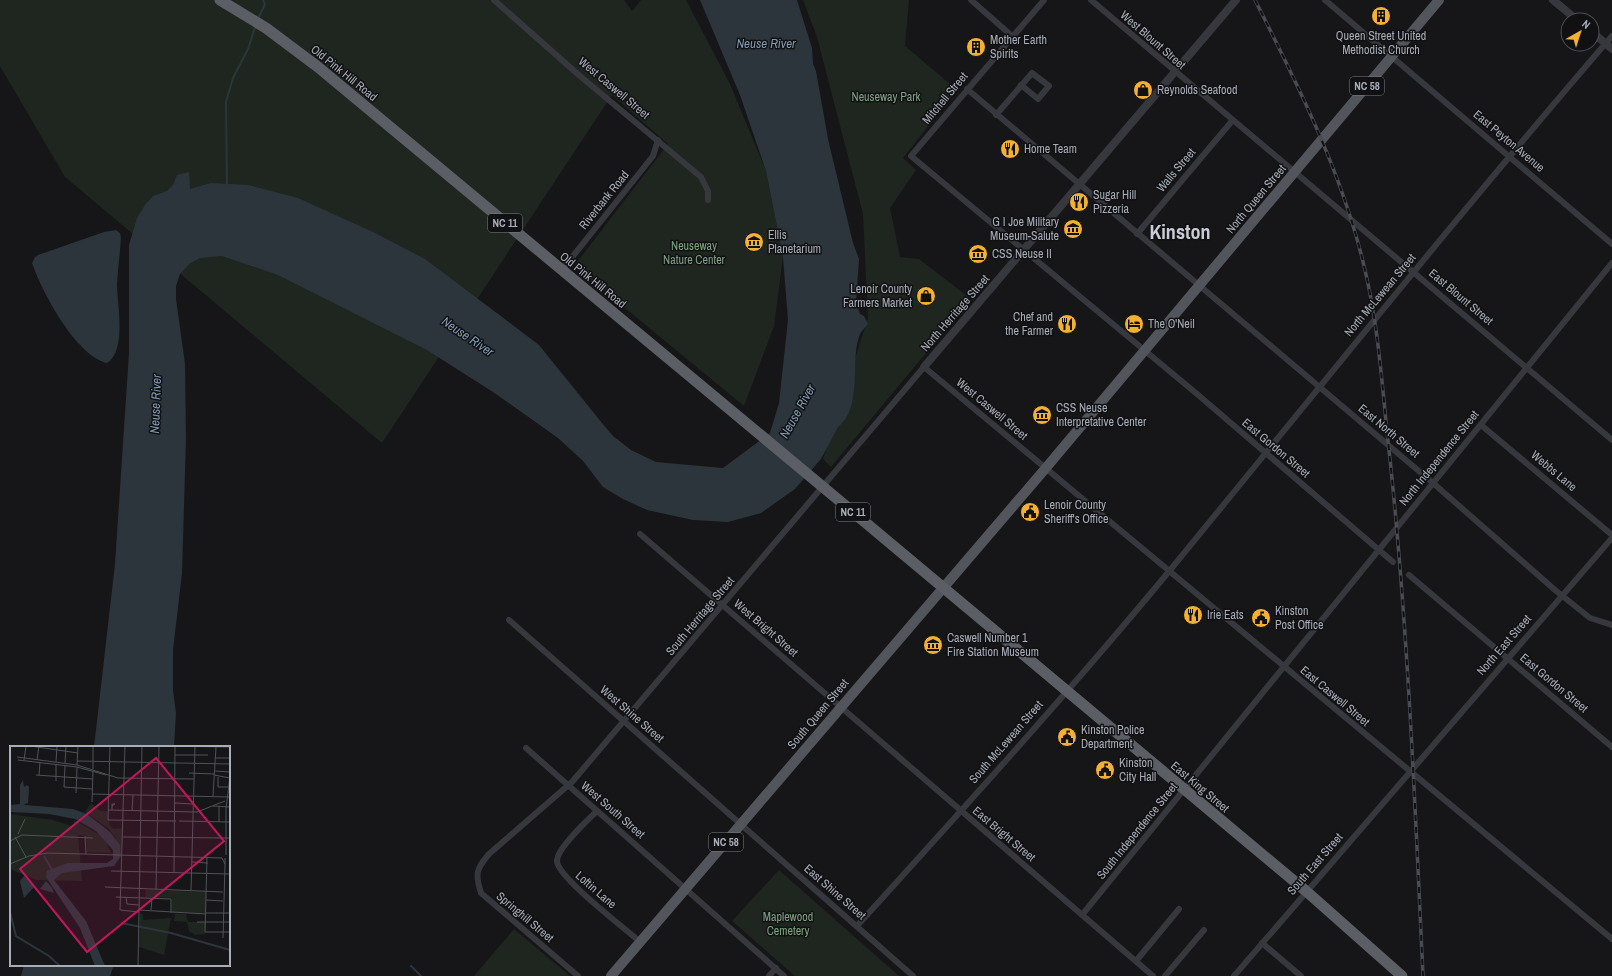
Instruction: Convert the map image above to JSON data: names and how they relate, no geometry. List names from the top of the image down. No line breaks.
{"streets":{"highway":["Old Pink Hill Road","NC 11","East King Street"],"main road":["NC 58","North Queen Street","South Queen Street"],"street":["West Blount Street","West Caswell Street","Mitchell Street","East Peyton Avenue","Walls Street","Riverbank Road","North McLewean Street","East Blount Street","North Herritage Street","East North Street","East Gordon Street","North Independence Street","Webbs Lane","South Herritage Street","West Bright Street","North East Street","East Caswell Street","West Shine Street","South McLewean Street","West South Street","South Independence Street","East Bright Street","South East Street","Loftin Lane","East Shine Street","Springhill Street"]},"crossings":[["West Blount Street","Walls Street"],["West Blount Street","North Queen Street"],["West Blount Street","East Blount Street"],["West Blount Street","North Herritage Street"],["Old Pink Hill Road","Riverbank Road"],["Old Pink Hill Road","South Herritage Street"],["Old Pink Hill Road","South Queen Street"],["Old Pink Hill Road","East King Street"],["West Caswell Street","North Queen Street"],["West Caswell Street","Riverbank Road"],["West Caswell Street","North Herritage Street"],["West Caswell Street","South Herritage Street"],["West Caswell Street","East Caswell Street"],["West Caswell Street","South Queen Street"],["Mitchell Street","East North Street"],["Mitchell Street","East Gordon Street"],["East Peyton Avenue","North Queen Street"],["East Peyton Avenue","North McLewean Street"],["Walls Street","East North Street"],["North Queen Street","East Blount Street"],["North Queen Street","East North Street"],["North Queen Street","East Gordon Street"],["North Queen Street","East Caswell Street"],["North Queen Street","South Queen Street"],["North McLewean Street","East Blount Street"],["North McLewean Street","East North Street"],["North McLewean Street","East Gordon Street"],["North McLewean Street","East Caswell Street"],["North McLewean Street","South McLewean Street"],["East Blount Street","North Independence Street"],["North Herritage Street","East North Street"],["North Herritage Street","East Gordon Street"],["North Herritage Street","South Herritage Street"],["East North Street","North Independence Street"],["East North Street","North East Street"],["East Gordon Street","North Independence Street"],["East Gordon Street","North East Street"],["North Independence Street","Webbs Lane"],["North Independence Street","East Caswell Street"],["North Independence Street","South Independence Street"],["South Herritage Street","West Bright Street"],["South Herritage Street","West Shine Street"],["South Herritage Street","West South Street"],["South Herritage Street","Springhill Street"],["West Bright Street","South Queen Street"],["West Bright Street","East Bright Street"],["North East Street","East Caswell Street"],["North East Street","South East Street"],["East Caswell Street","South Queen Street"],["East Caswell Street","South McLewean Street"],["East Caswell Street","South Independence Street"],["East Caswell Street","South East Street"],["West Shine Street","South Queen Street"],["West Shine Street","East Shine Street"],["South Queen Street","East King Street"],["South Queen Street","West South Street"],["South Queen Street","East Bright Street"],["South Queen Street","Loftin Lane"],["South Queen Street","East Shine Street"],["South McLewean Street","East King Street"],["South McLewean Street","East Bright Street"],["South McLewean Street","East Shine Street"],["East King Street","South Independence Street"],["East King Street","South East Street"],["West South Street","Loftin Lane"],["South Independence Street","East Bright Street"]],"districts":["Kinston"],"water":["Neuse River"],"parks":["Neuseway Park","Neuseway Nature Center","Maplewood Cemetery"],"places":{"building":["Queen Street United Methodist Church","Mother Earth Spirits"],"shop":["Reynolds Seafood","Lenoir County Farmers Market"],"restaurant":["Home Team","Sugar Hill Pizzeria","Chef and the Farmer","Irie Eats"],"museum":["G I Joe Military Museum-Salute","Ellis Planetarium","CSS Neuse II","CSS Neuse Interpretative Center","Caswell Number 1 Fire Station Museum"],"hotel":["The O'Neil"],"public building":["Lenoir County Sheriff's Office","Kinston Post Office","Kinston Police Department","Kinston City Hall"]},"north":"top right"}
